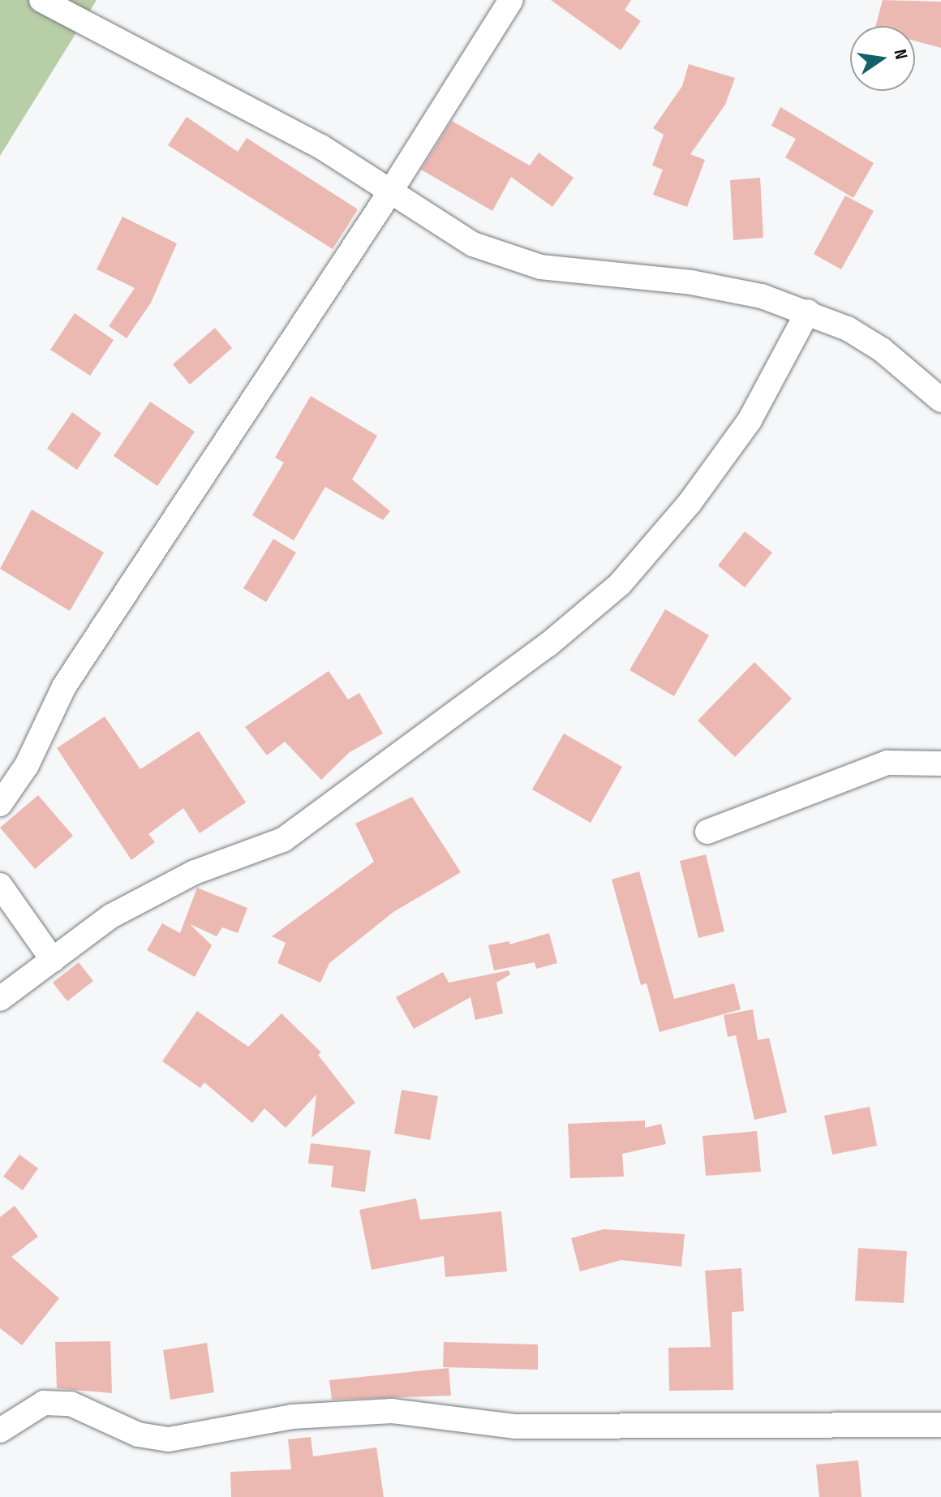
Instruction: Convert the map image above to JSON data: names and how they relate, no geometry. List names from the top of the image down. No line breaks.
{"north":"right"}
